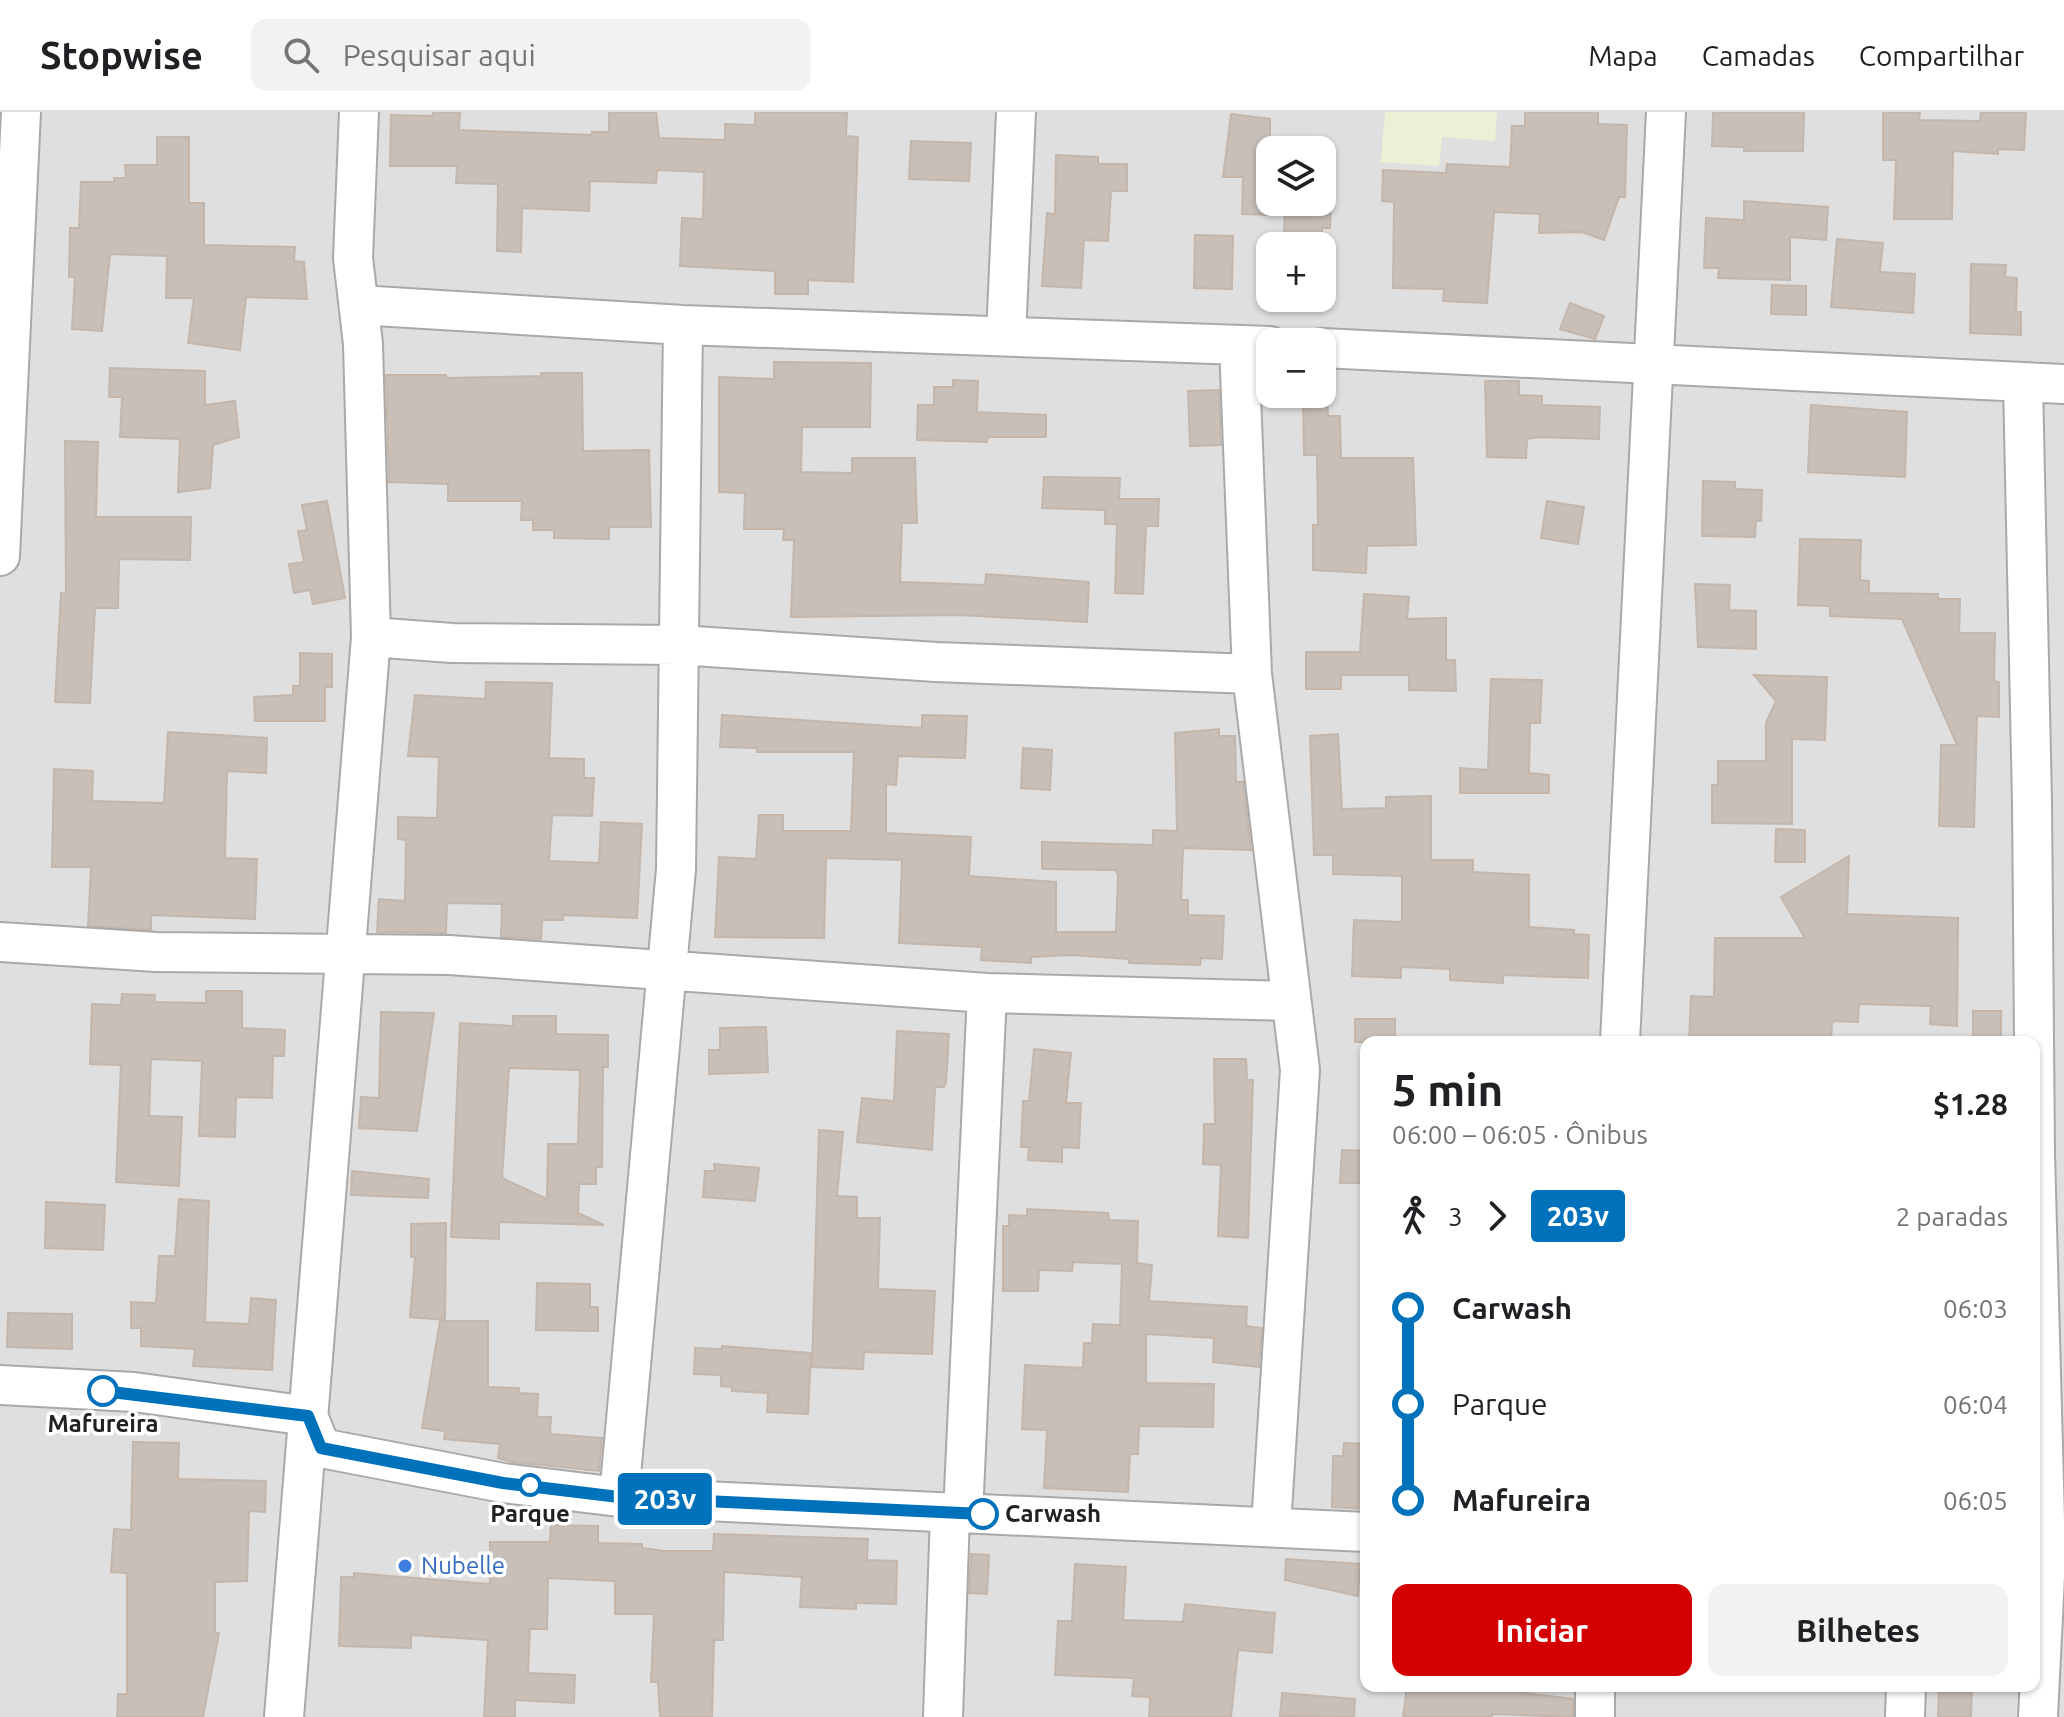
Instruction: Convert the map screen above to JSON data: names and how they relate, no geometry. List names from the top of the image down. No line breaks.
{"places":["Mafureira","Parque","Carwash","Nubelle"],"lines":["bus line 203v"],"page":{"header":"Stopwise","search":"Pesquisar aqui","nav":["Mapa","Camadas","Compartilhar"],"on_map":"203v","map_buttons":["+","−"],"heading":["5 min","06:00 – 06:05 · Ônibus","$1.28"],"legs":["3","203v","2 paradas"],"list":[{"name":"Carwash","value":"06:03"},{"name":"Parque","value":"06:04"},{"name":"Mafureira","value":"06:05"}],"buttons":["Iniciar","Bilhetes"]}}
